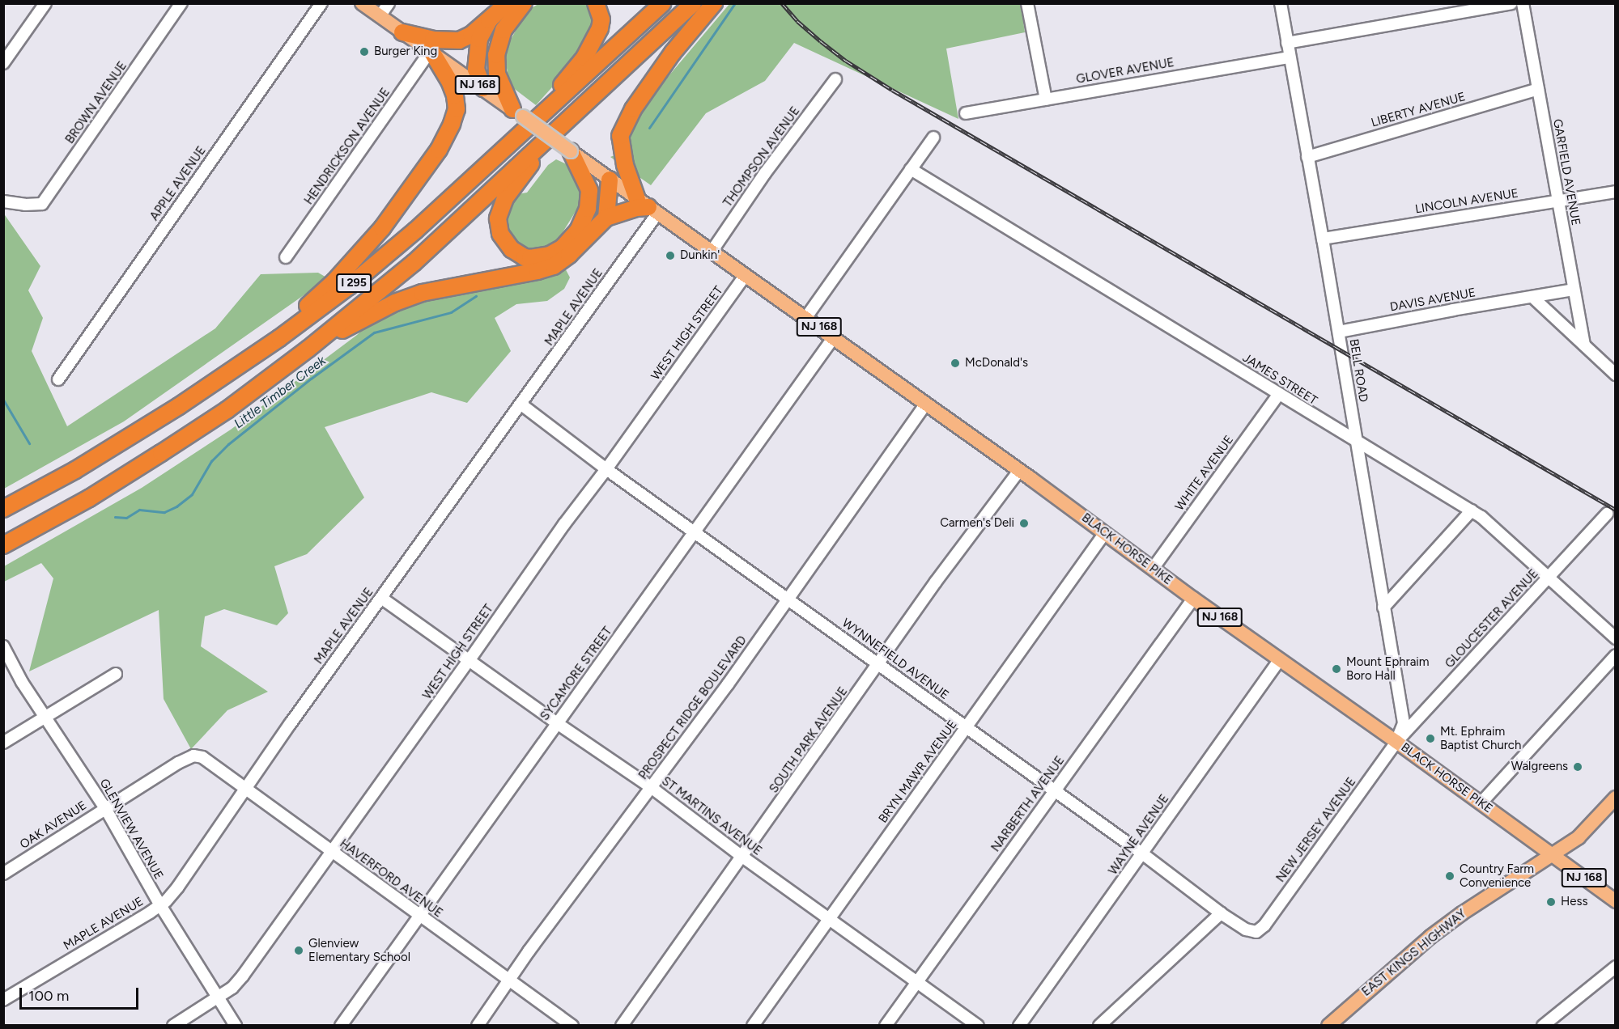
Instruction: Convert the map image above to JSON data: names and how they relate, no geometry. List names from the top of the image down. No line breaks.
{"streets":{"highway":["I 295"],"main road":["NJ 168","BLACK HORSE PIKE","EAST KINGS HIGHWAY"],"street":["GLOVER AVENUE","BROWN AVENUE","LIBERTY AVENUE","HENDRICKSON AVENUE","THOMPSON AVENUE","GARFIELD AVENUE","APPLE AVENUE","LINCOLN AVENUE","DAVIS AVENUE","MAPLE AVENUE","WEST HIGH STREET","BELL ROAD","JAMES STREET","WHITE AVENUE","GLOUCESTER AVENUE","WYNNEFIELD AVENUE","SYCAMORE STREET","PROSPECT RIDGE BOULEVARD","SOUTH PARK AVENUE","BRYN MAWR AVENUE","NARBERTH AVENUE","ST MARTINS AVENUE","OAK AVENUE","GLENVIEW AVENUE","NEW JERSEY AVENUE","WAYNE AVENUE","HAVERFORD AVENUE"]},"crossings":[["GLOVER AVENUE","BELL ROAD"],["NJ 168","HENDRICKSON AVENUE"],["NJ 168","MAPLE AVENUE"],["NJ 168","BLACK HORSE PIKE"],["LIBERTY AVENUE","GARFIELD AVENUE"],["LIBERTY AVENUE","BELL ROAD"],["THOMPSON AVENUE","BLACK HORSE PIKE"],["GARFIELD AVENUE","LINCOLN AVENUE"],["GARFIELD AVENUE","DAVIS AVENUE"],["LINCOLN AVENUE","BELL ROAD"],["DAVIS AVENUE","BELL ROAD"],["MAPLE AVENUE","BLACK HORSE PIKE"],["MAPLE AVENUE","WYNNEFIELD AVENUE"],["MAPLE AVENUE","ST MARTINS AVENUE"],["MAPLE AVENUE","GLENVIEW AVENUE"],["MAPLE AVENUE","HAVERFORD AVENUE"],["WEST HIGH STREET","BLACK HORSE PIKE"],["WEST HIGH STREET","WYNNEFIELD AVENUE"],["WEST HIGH STREET","ST MARTINS AVENUE"],["WEST HIGH STREET","GLENVIEW AVENUE"],["WEST HIGH STREET","HAVERFORD AVENUE"],["BELL ROAD","JAMES STREET"],["BELL ROAD","BLACK HORSE PIKE"],["BELL ROAD","GLOUCESTER AVENUE"],["BELL ROAD","NEW JERSEY AVENUE"],["JAMES STREET","WHITE AVENUE"],["JAMES STREET","GLOUCESTER AVENUE"],["WHITE AVENUE","BLACK HORSE PIKE"],["BLACK HORSE PIKE","GLOUCESTER AVENUE"],["BLACK HORSE PIKE","SYCAMORE STREET"],["BLACK HORSE PIKE","PROSPECT RIDGE BOULEVARD"],["BLACK HORSE PIKE","SOUTH PARK AVENUE"],["BLACK HORSE PIKE","BRYN MAWR AVENUE"],["BLACK HORSE PIKE","NARBERTH AVENUE"],["BLACK HORSE PIKE","NEW JERSEY AVENUE"],["BLACK HORSE PIKE","WAYNE AVENUE"],["BLACK HORSE PIKE","EAST KINGS HIGHWAY"],["GLOUCESTER AVENUE","NEW JERSEY AVENUE"],["WYNNEFIELD AVENUE","SYCAMORE STREET"],["WYNNEFIELD AVENUE","PROSPECT RIDGE BOULEVARD"],["WYNNEFIELD AVENUE","SOUTH PARK AVENUE"],["WYNNEFIELD AVENUE","BRYN MAWR AVENUE"],["WYNNEFIELD AVENUE","NARBERTH AVENUE"],["WYNNEFIELD AVENUE","NEW JERSEY AVENUE"],["WYNNEFIELD AVENUE","WAYNE AVENUE"],["SYCAMORE STREET","ST MARTINS AVENUE"],["SYCAMORE STREET","HAVERFORD AVENUE"],["PROSPECT RIDGE BOULEVARD","ST MARTINS AVENUE"],["PROSPECT RIDGE BOULEVARD","HAVERFORD AVENUE"],["SOUTH PARK AVENUE","ST MARTINS AVENUE"],["BRYN MAWR AVENUE","ST MARTINS AVENUE"],["NARBERTH AVENUE","ST MARTINS AVENUE"],["OAK AVENUE","GLENVIEW AVENUE"],["OAK AVENUE","HAVERFORD AVENUE"]],"water":["Little Timber Creek"],"places":["Burger King","Dunkin'","McDonald's","Carmen's Deli","Mount Ephraim Boro Hall","Mt. Ephraim Baptist Church","Walgreens","Country Farm Convenience","Hess","Glenview Elementary School"],"scale_bar":"100 m"}
